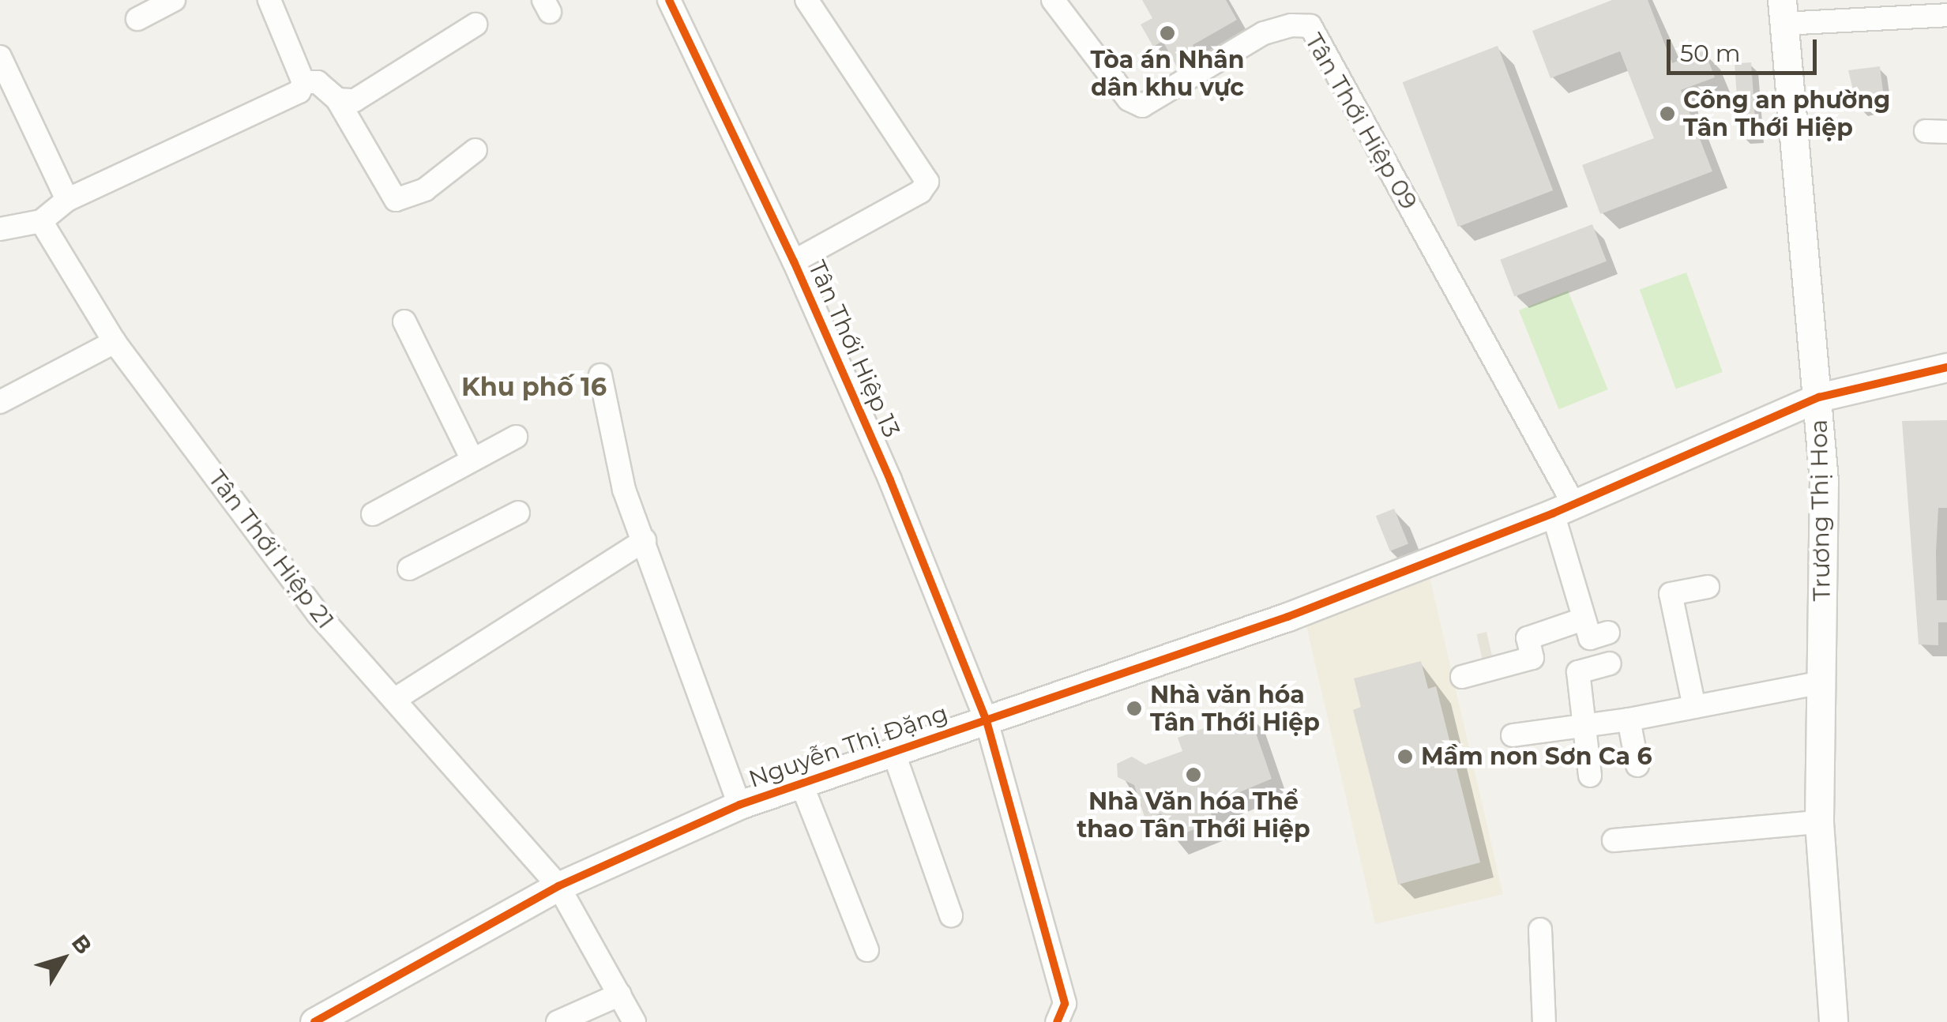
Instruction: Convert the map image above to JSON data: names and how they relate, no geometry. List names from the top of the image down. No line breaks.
{"streets":{"street":["Tân Thới Hiệp 09","Tân Thới Hiệp 13","Trương Thị Hoa","Tân Thới Hiệp 21","Nguyễn Thị Đặng"]},"crossings":[["Tân Thới Hiệp 09","Nguyễn Thị Đặng"],["Tân Thới Hiệp 13","Nguyễn Thị Đặng"],["Trương Thị Hoa","Nguyễn Thị Đặng"],["Tân Thới Hiệp 21","Nguyễn Thị Đặng"]],"districts":["Khu phố 16"],"places":["Tòa án Nhân dân khu vực","Công an phường Tân Thới Hiệp","Nhà văn hóa Tân Thới Hiệp","Mầm non Sơn Ca 6","Nhà Văn hóa Thể thao Tân Thới Hiệp"],"scale_bar":"50 m","north":"top right"}
